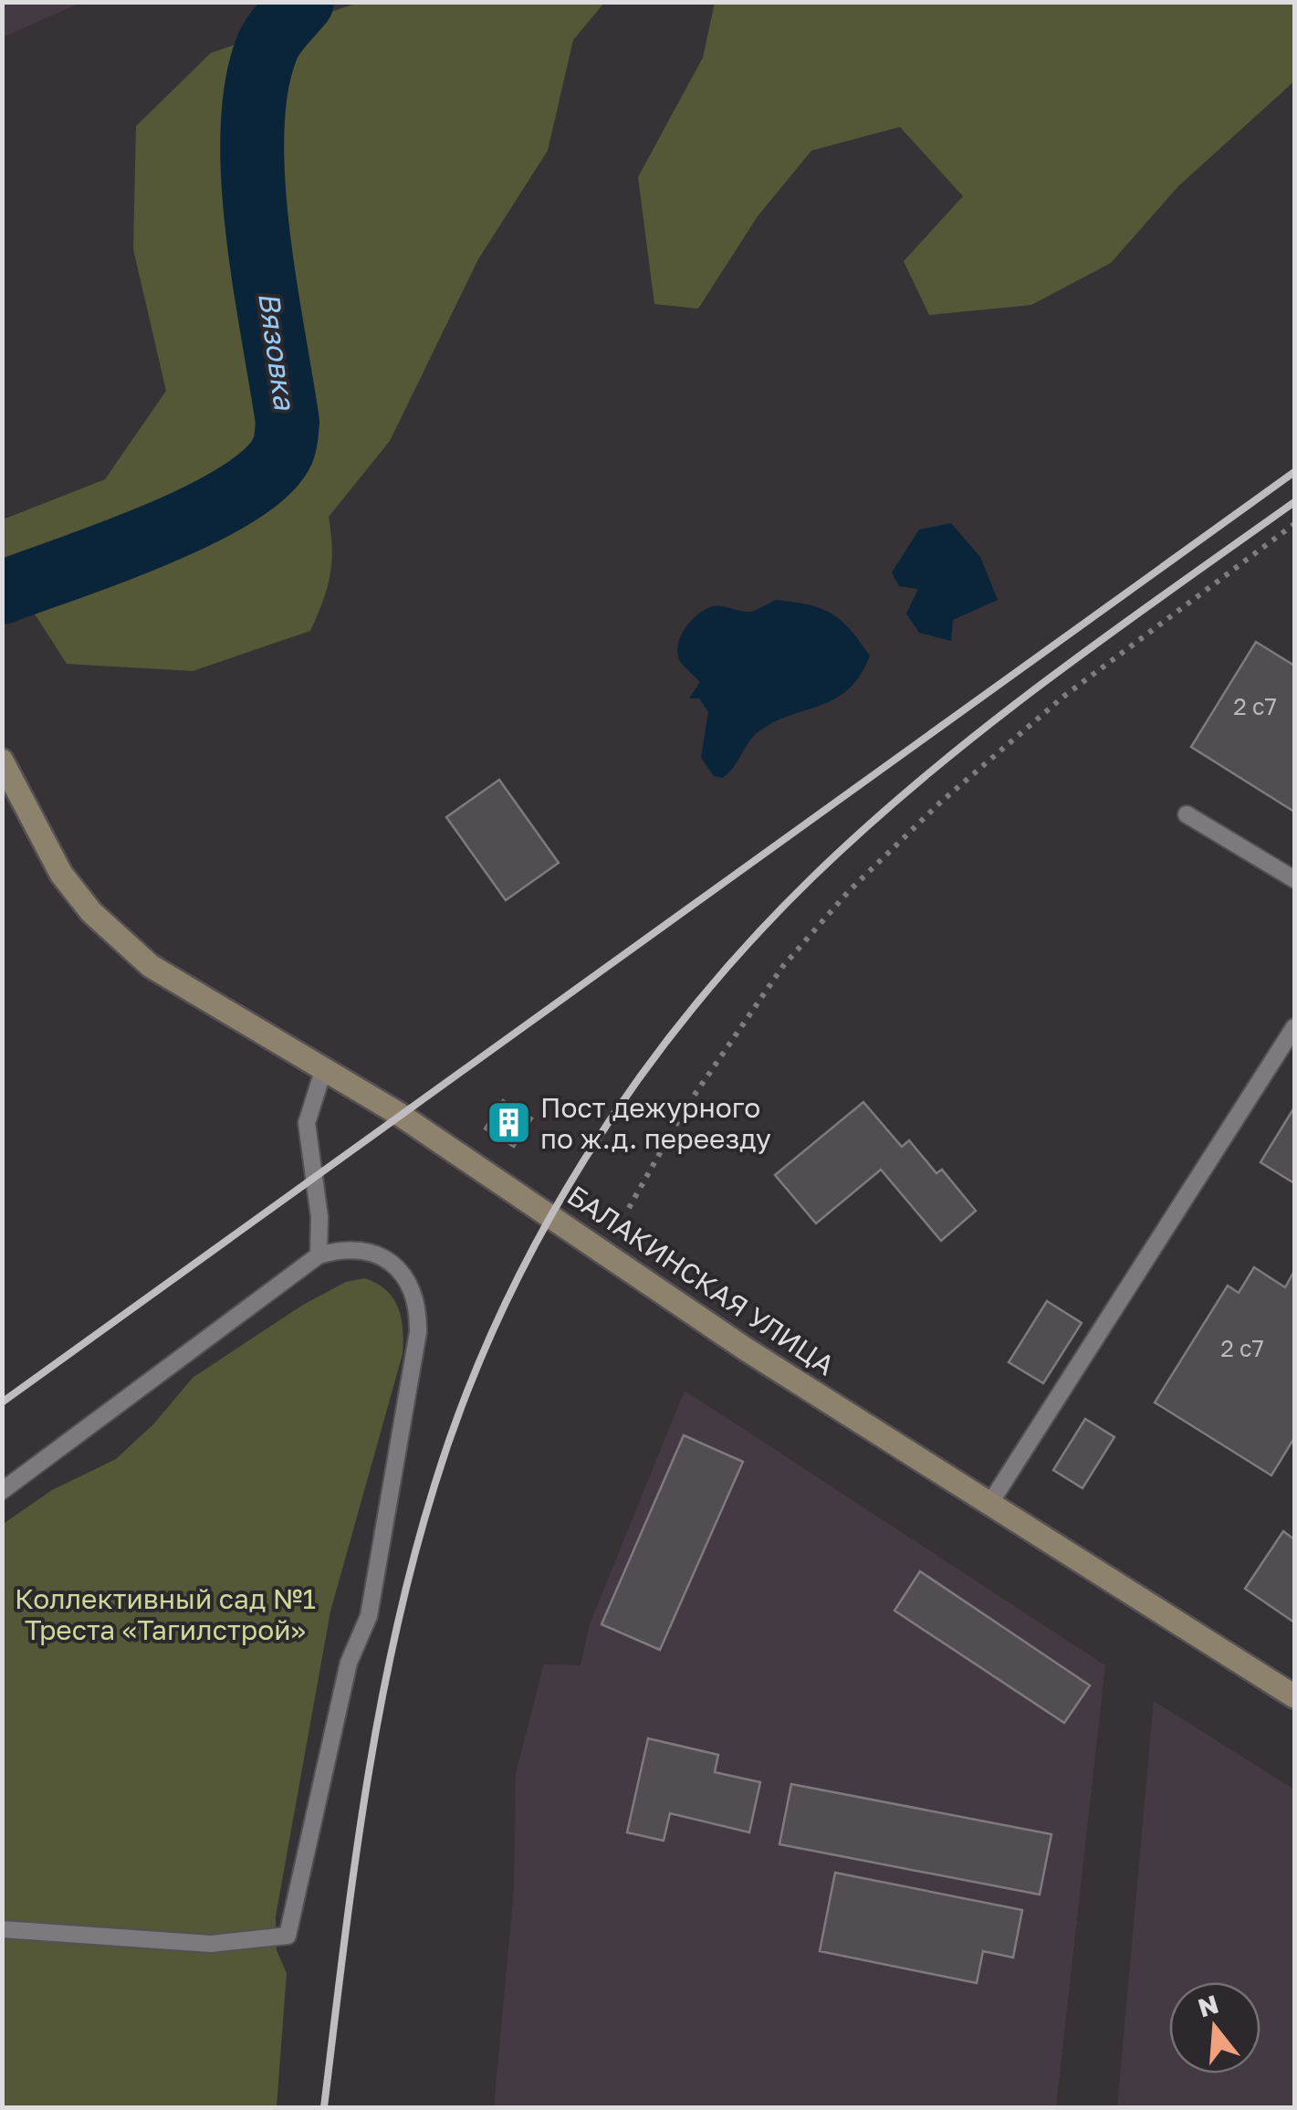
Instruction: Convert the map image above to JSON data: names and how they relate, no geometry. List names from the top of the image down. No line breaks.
{"streets":{"street":["БАЛАКИНСКАЯ УЛИЦА"]},"water":["Вязовка"],"parks":["Коллективный сад №1 Треста «Тагилстрой»"],"places":{"building":["Пост дежурного по ж.д. переезду"]},"house_numbers":["2 с7","2 с7"],"north":"top"}
